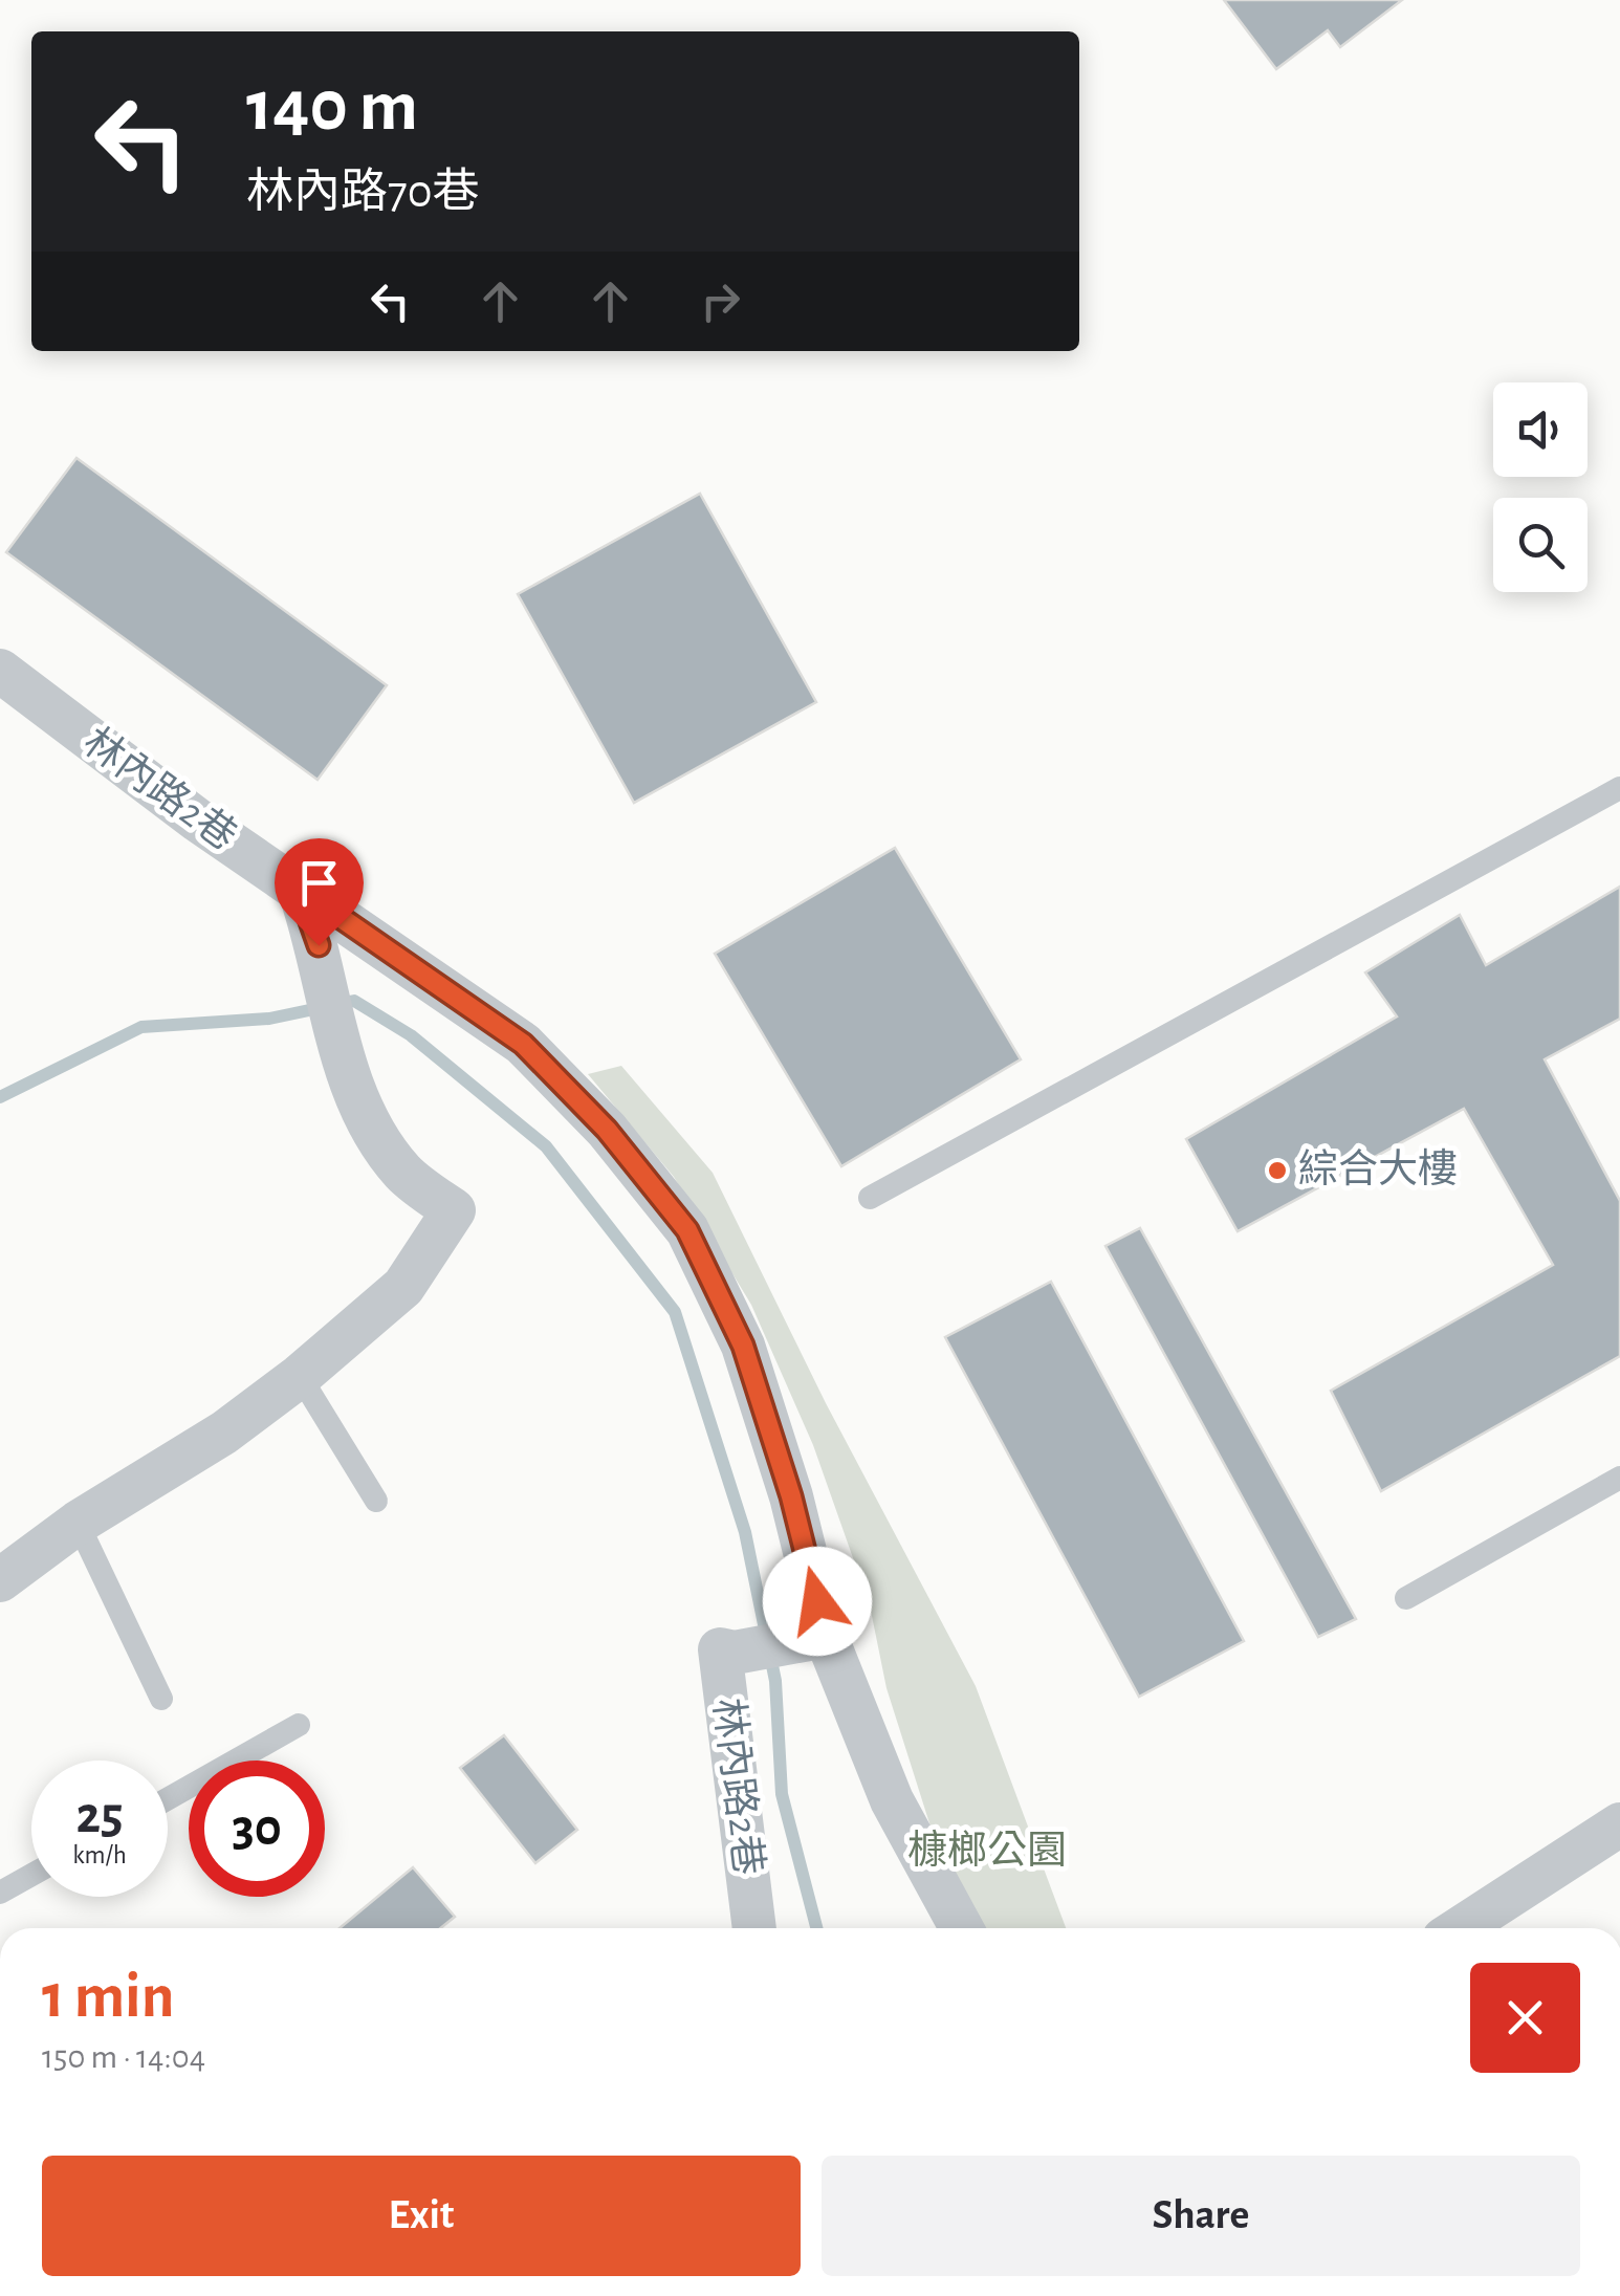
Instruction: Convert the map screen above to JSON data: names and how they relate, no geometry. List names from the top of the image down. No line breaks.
{"streets":{"street":["林內路2巷"]},"parks":["槺榔公園"],"places":["綜合大樓"],"page":{"turn":["140 m","林內路70巷"],"speed":"25 km/h","limit":"30","heading":["1 min","150 m · 14:04"],"buttons":["Exit","Share"]}}
